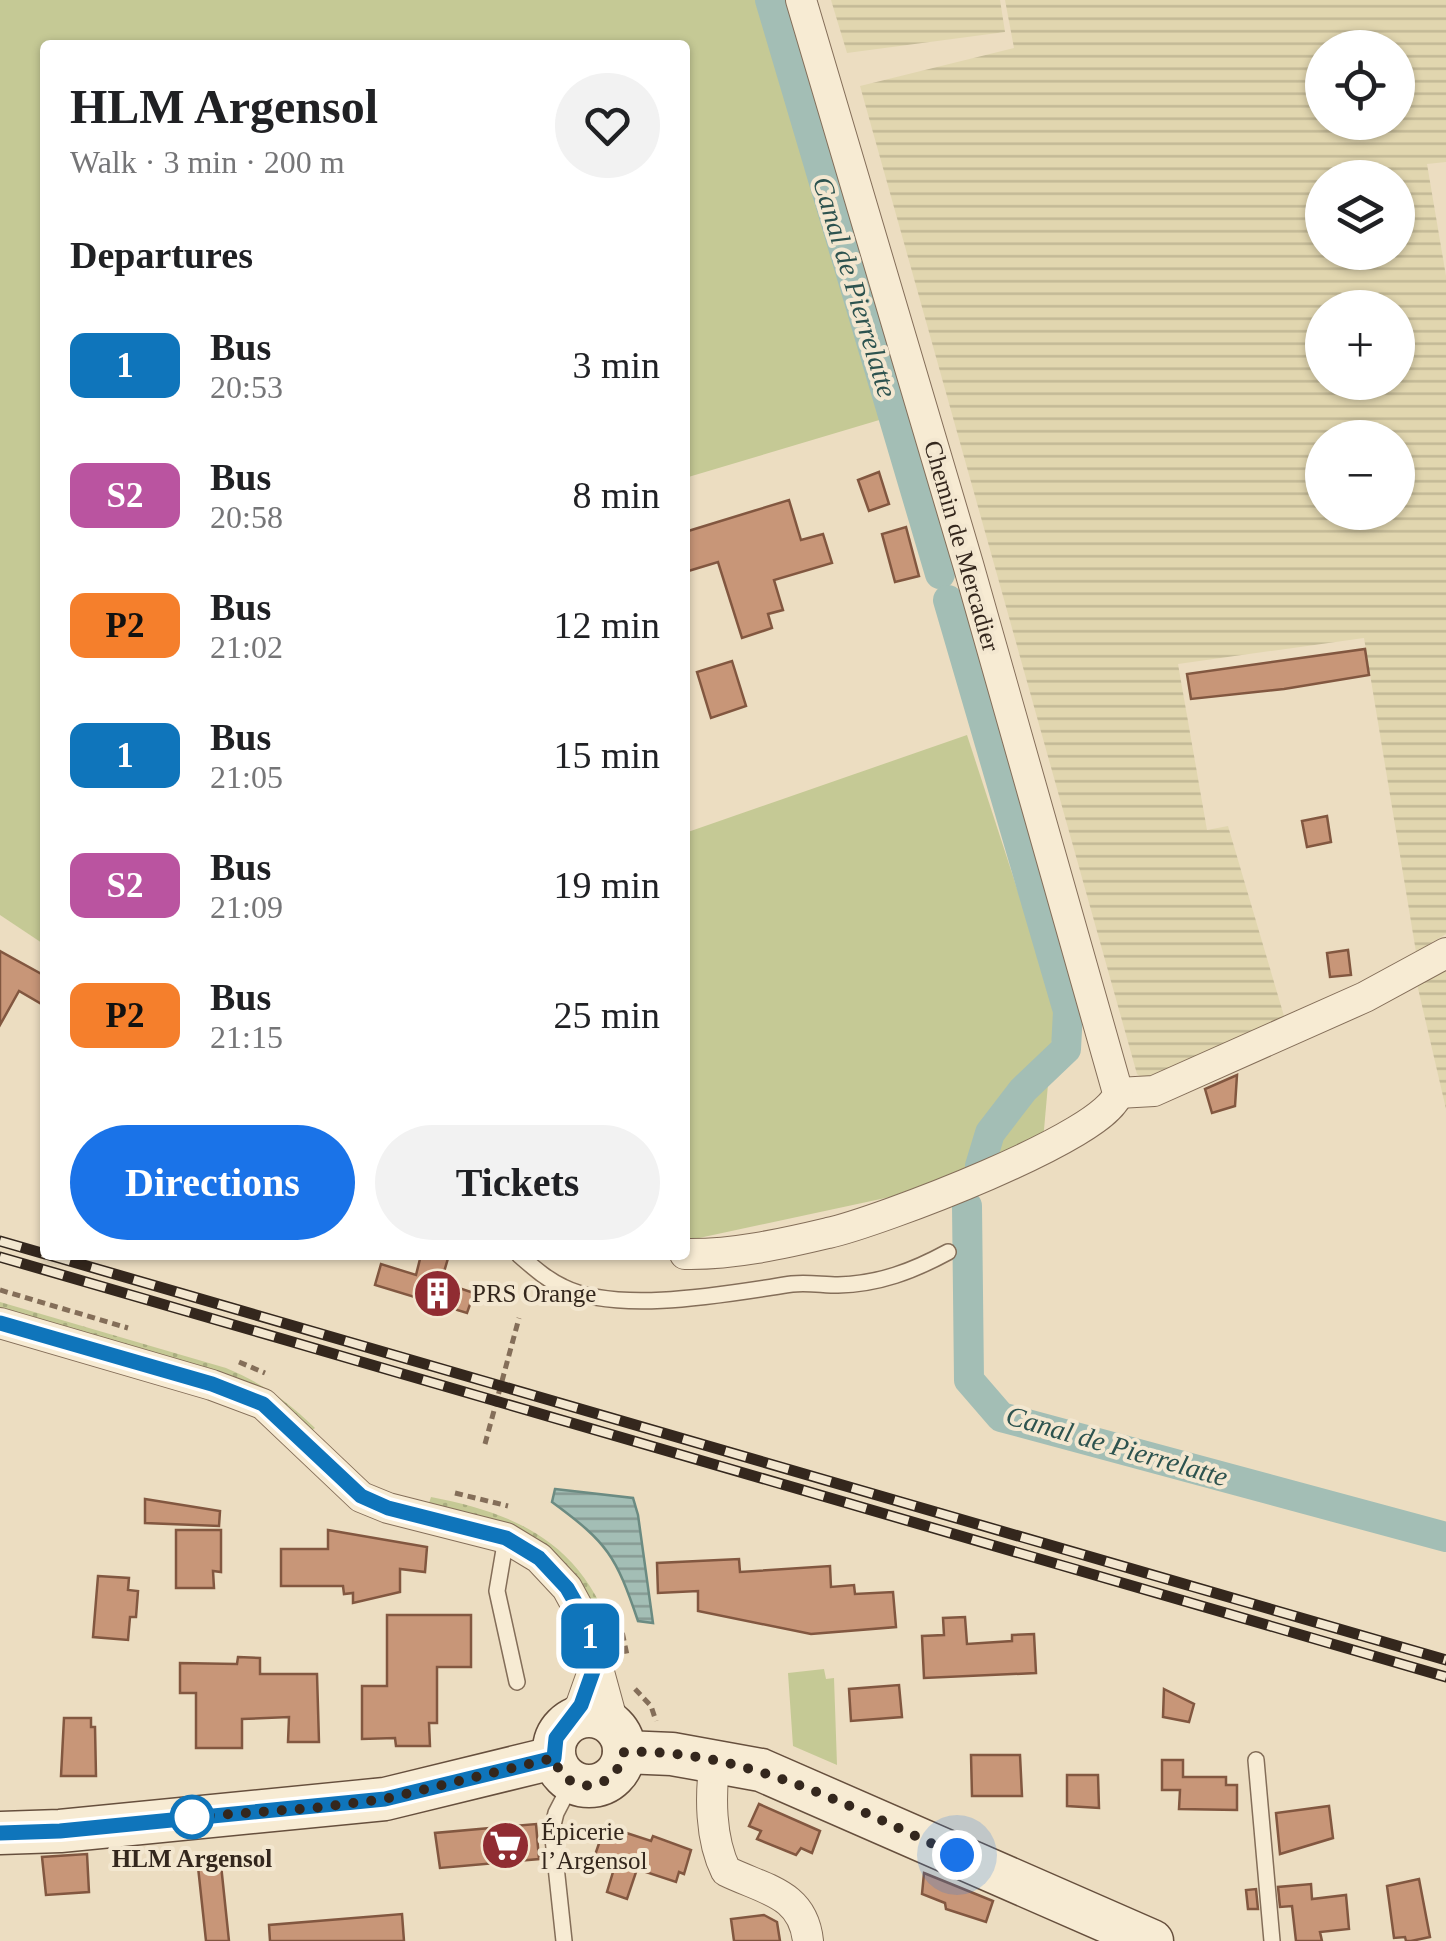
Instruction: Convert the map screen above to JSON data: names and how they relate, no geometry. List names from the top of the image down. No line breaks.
{"streets":{"street":["Chemin de Mercadier"]},"water":["Canal de Pierrelatte"],"places":{"building":["PRS Orange"],"other":["HLM Argensol"],"supermarket":["Épicerie l’Argensol"]},"lines":["bus line 1"],"page":{"on_map":"1","map_buttons":["+","−"],"heading":[["HLM Argensol","Walk · 3 min · 200 m"],"Departures"],"list":[{"mark":"1","name":"Bus","note":"20:53","value":"3 min"},{"mark":"S2","name":"Bus","note":"20:58","value":"8 min"},{"mark":"P2","name":"Bus","note":"21:02","value":"12 min"},{"mark":"1","name":"Bus","note":"21:05","value":"15 min"},{"mark":"S2","name":"Bus","note":"21:09","value":"19 min"},{"mark":"P2","name":"Bus","note":"21:15","value":"25 min"}],"buttons":["Directions","Tickets"]}}
